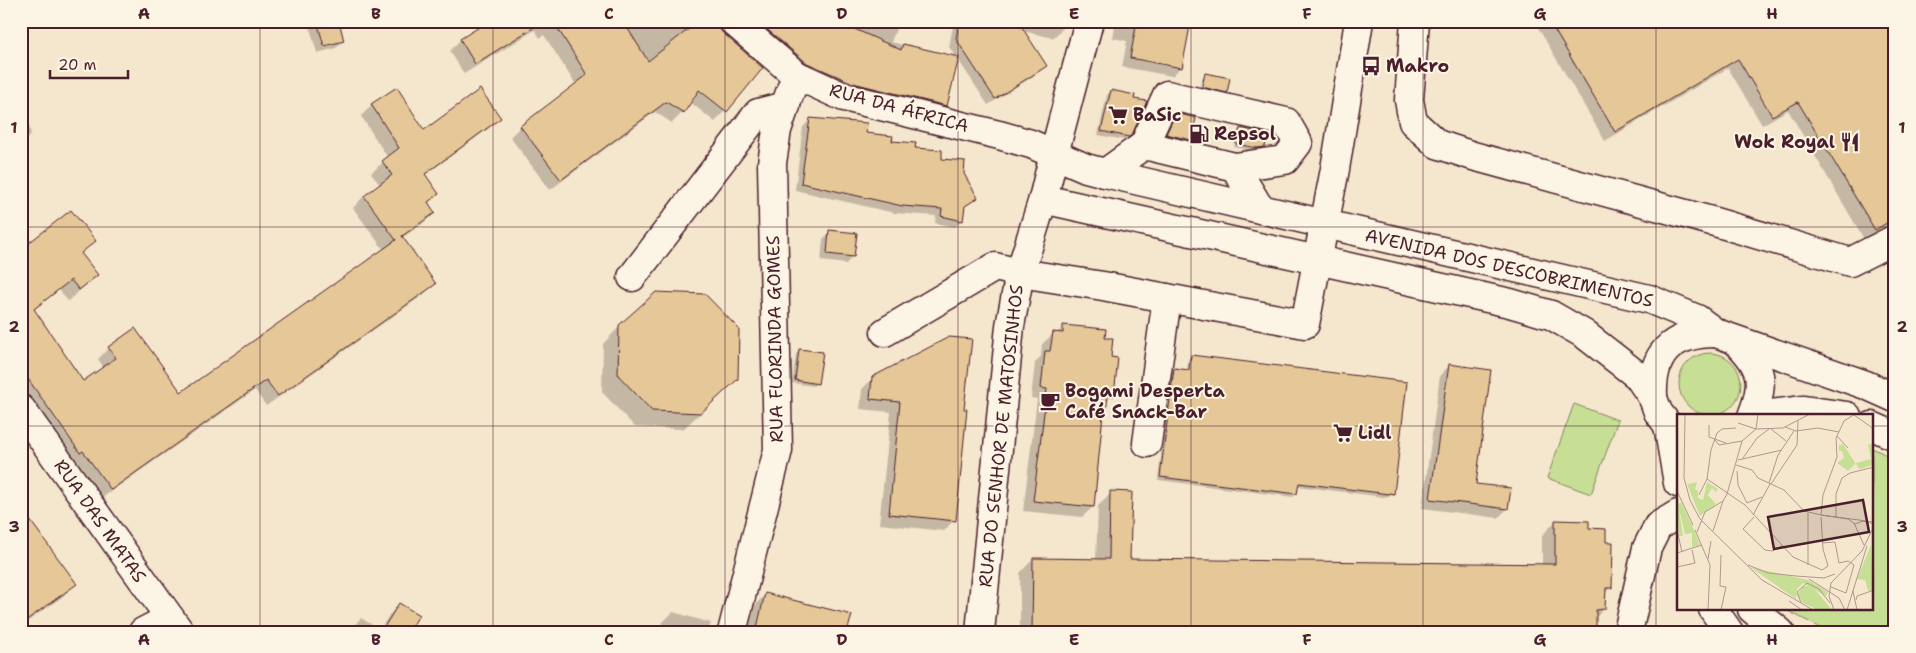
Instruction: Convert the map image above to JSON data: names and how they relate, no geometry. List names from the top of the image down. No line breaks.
{"streets":{"main road":["RUA DA ÁFRICA","AVENIDA DOS DESCOBRIMENTOS","RUA FLORINDA GOMES","RUA DO SENHOR DE MATOSINHOS","RUA DAS MATAS"]},"crossings":[["RUA DA ÁFRICA","AVENIDA DOS DESCOBRIMENTOS"],["RUA DA ÁFRICA","RUA FLORINDA GOMES"],["RUA DA ÁFRICA","RUA DO SENHOR DE MATOSINHOS"],["AVENIDA DOS DESCOBRIMENTOS","RUA DO SENHOR DE MATOSINHOS"]],"places":{"bus stop":["Makro"],"supermarket":["BaSic","Lidl"],"fuel station":["Repsol"],"restaurant":["Wok Royal"],"cafe":["Bogami Desperta Café Snack-Bar"]},"scale_bar":"20 m","grid":{"columns":["A","B","C","D","E","F","G","H"],"rows":["1","2","3"]}}
